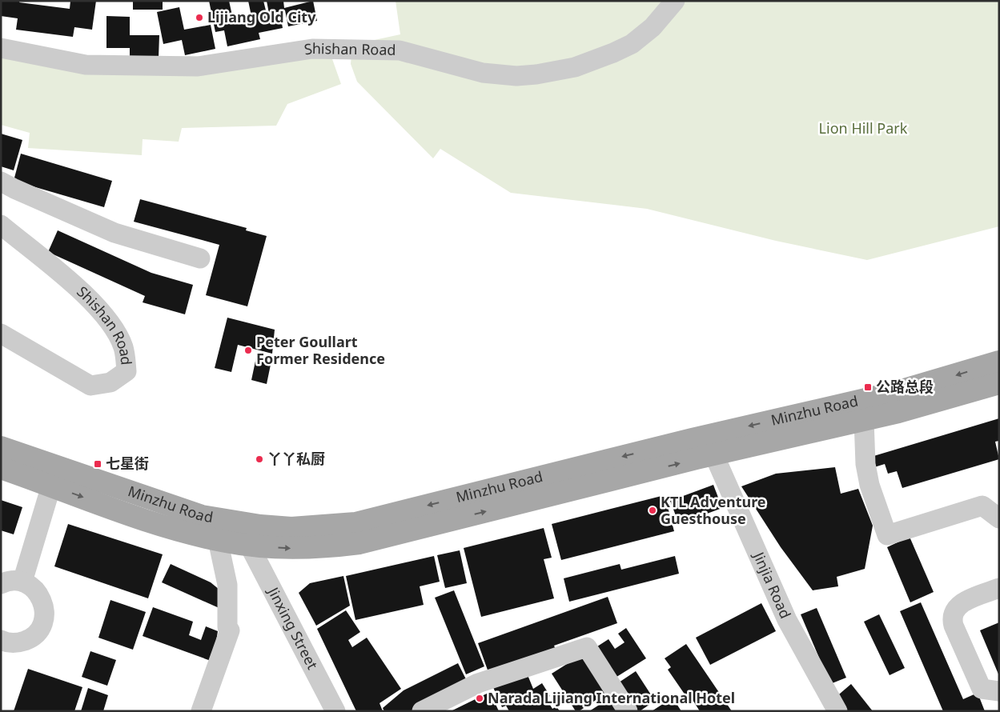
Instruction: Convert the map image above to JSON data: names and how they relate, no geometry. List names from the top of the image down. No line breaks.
{"streets":{"main road":["Minzhu Road"],"street":["Shishan Road","Jinjia Road","Jinxing Street"]},"crossings":[["Minzhu Road","Jinjia Road"],["Minzhu Road","Jinxing Street"]],"parks":["Lion Hill Park"],"places":{"other":["Lijiang Old City","Peter Goullart Former Residence","丫丫私厨","KTL Adventure Guesthouse","Narada Lijiang International Hotel"],"transit":["公路总段","七星街"]}}
